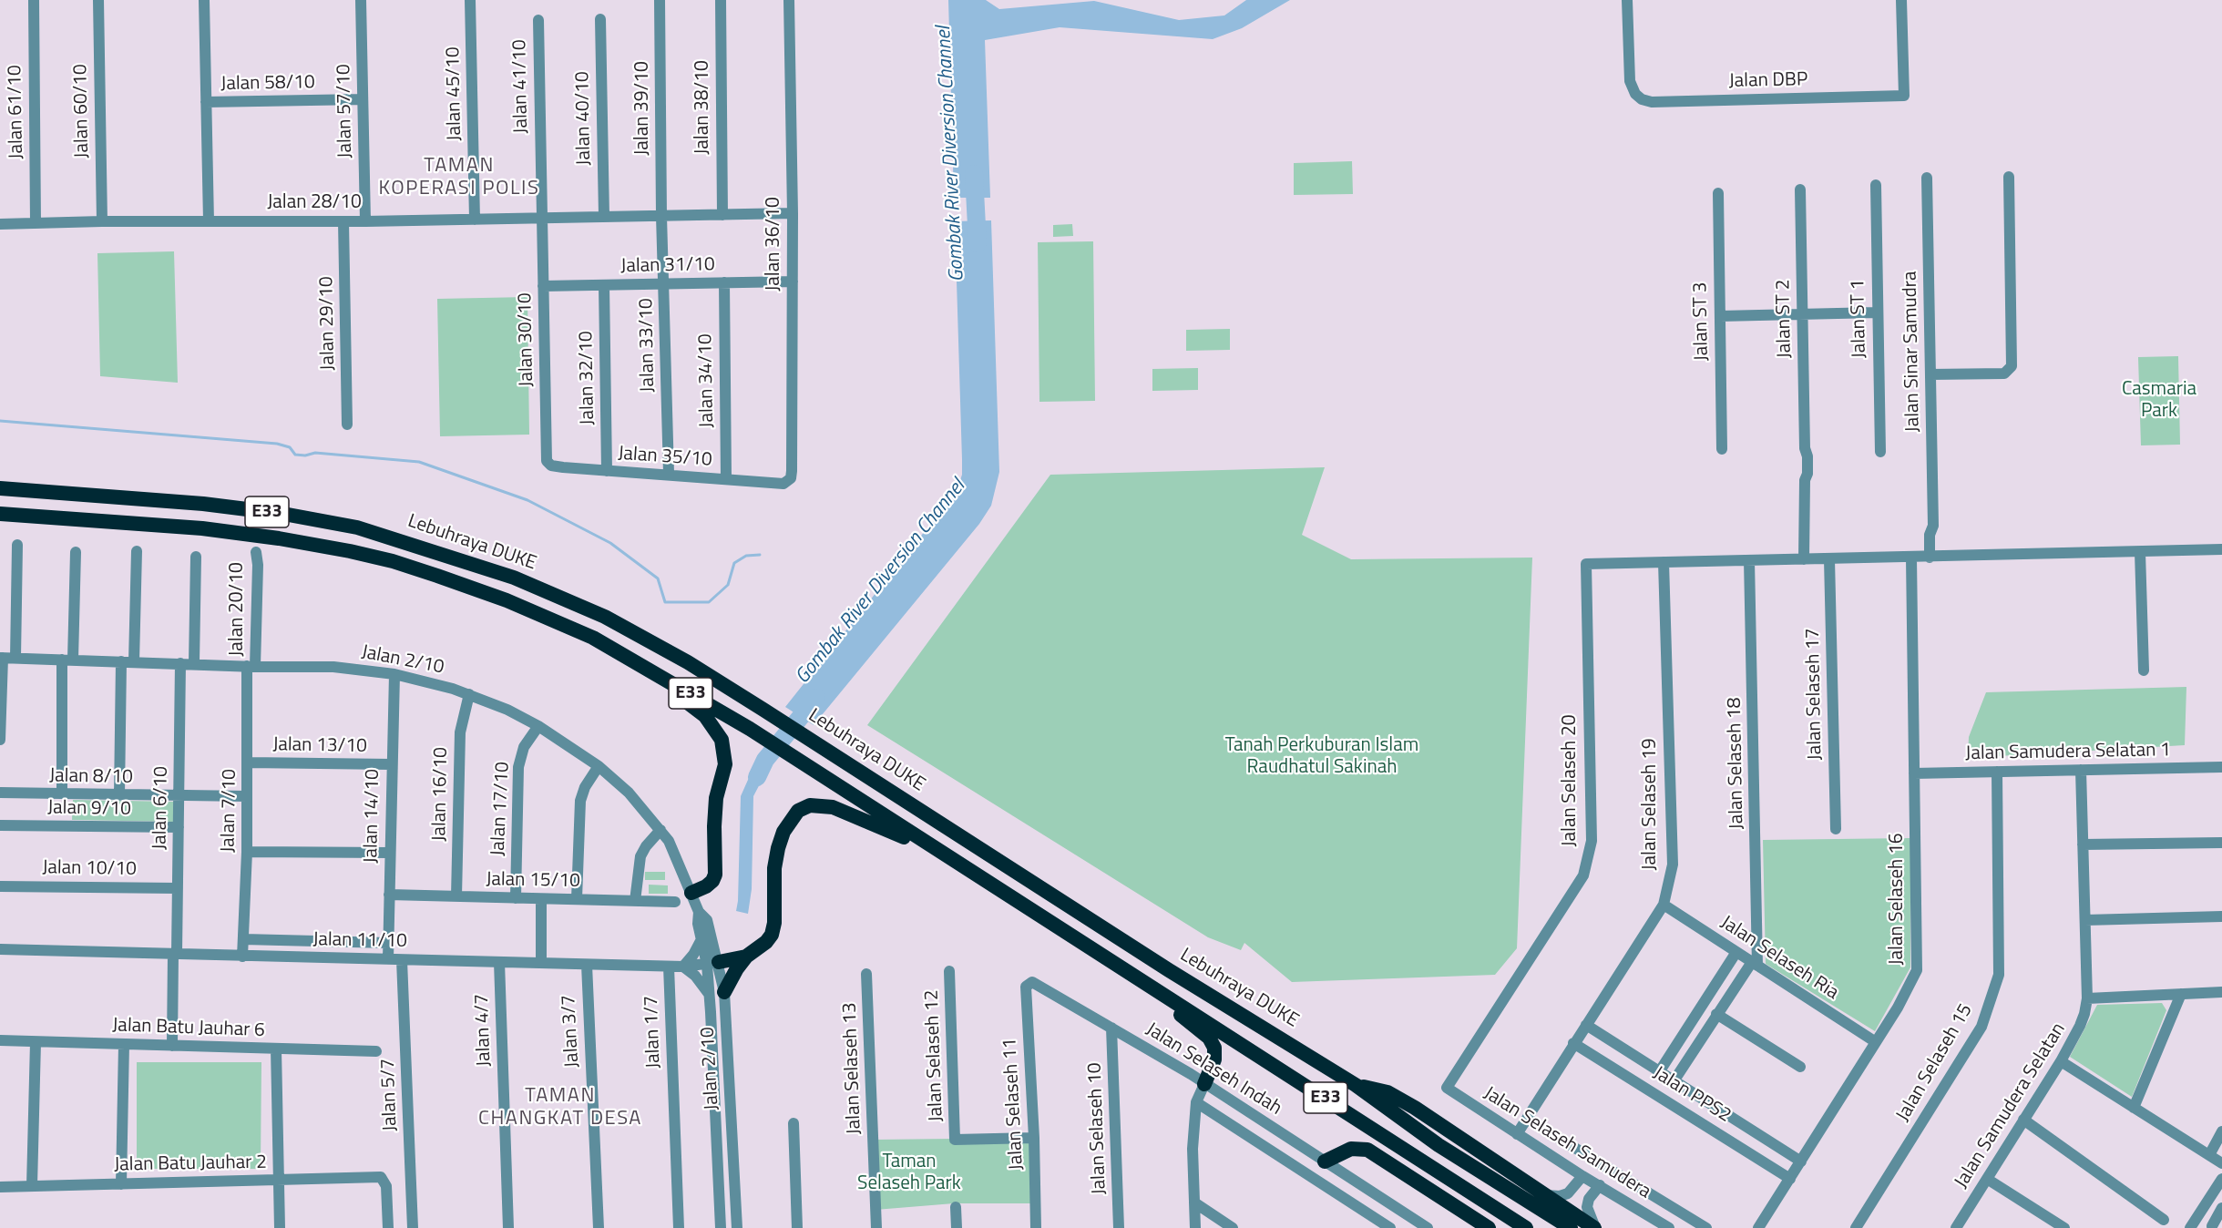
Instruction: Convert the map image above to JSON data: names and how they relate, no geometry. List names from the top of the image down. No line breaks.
{"streets":{"highway":["E33","Lebuhraya DUKE"],"street":["Jalan DBP","Jalan 58/10","Jalan 41/10","Jalan 45/10","Jalan 38/10","Jalan 39/10","Jalan 60/10","Jalan 57/10","Jalan 61/10","Jalan 40/10","Jalan 28/10","Jalan 36/10","Jalan 31/10","Jalan ST 2","Jalan ST 1","Jalan ST 3","Jalan 29/10","Jalan 30/10","Jalan 33/10","Jalan Sinar Samudra","Jalan 32/10","Jalan 34/10","Jalan 35/10","Jalan 20/10","Jalan 2/10","Jalan Selaseh 17","Jalan 13/10","Jalan Samudera Selatan 1","Jalan Selaseh 18","Jalan 8/10","Jalan Selaseh 20","Jalan 16/10","Jalan Selaseh 19","Jalan 6/10","Jalan 9/10","Jalan 17/10","Jalan 7/10","Jalan 14/10","Jalan 10/10","Jalan 15/10","Jalan Selaseh 16","Jalan 11/10","Jalan Selaseh Ria","Jalan Batu Jauhar 6","Jalan 4/7","Jalan 3/7","Jalan 1/7","Jalan Selaseh 12","Jalan Selaseh 15","Jalan Selaseh 13","Jalan Selaseh Indah","Jalan 5/7","Jalan PPS2","Jalan Selaseh 11","Jalan Samudera Selatan","Jalan Selaseh 10","Jalan Selaseh Samudera","Jalan Batu Jauhar 2"]},"crossings":[["Jalan 58/10","Jalan 57/10"],["Jalan 58/10","Jalan 28/10"],["Jalan 41/10","Jalan 28/10"],["Jalan 41/10","Jalan 30/10"],["Jalan 45/10","Jalan 28/10"],["Jalan 38/10","Jalan 28/10"],["Jalan 39/10","Jalan 28/10"],["Jalan 39/10","Jalan 33/10"],["Jalan 60/10","Jalan 28/10"],["Jalan 57/10","Jalan 28/10"],["Jalan 61/10","Jalan 28/10"],["Jalan 40/10","Jalan 28/10"],["Jalan 28/10","Jalan 36/10"],["Jalan 28/10","Jalan 29/10"],["Jalan 28/10","Jalan 30/10"],["Jalan 28/10","Jalan 33/10"],["Jalan 36/10","Jalan 31/10"],["Jalan 36/10","Jalan 35/10"],["Jalan 31/10","Jalan 30/10"],["Jalan 31/10","Jalan 33/10"],["Jalan 31/10","Jalan 32/10"],["Jalan 31/10","Jalan 34/10"],["Jalan 30/10","Jalan 35/10"],["Jalan 33/10","Jalan 35/10"],["Jalan 32/10","Jalan 35/10"],["Jalan 34/10","Jalan 35/10"],["Jalan 20/10","Jalan 2/10"],["Jalan 20/10","Jalan 7/10"],["Jalan 2/10","Jalan 16/10"],["Jalan 2/10","Jalan 6/10"],["Jalan 2/10","Jalan 17/10"],["Jalan 2/10","Jalan 7/10"],["Jalan 2/10","Jalan 14/10"],["Jalan 2/10","Jalan 11/10"],["Jalan 13/10","Jalan 7/10"],["Jalan 13/10","Jalan 14/10"],["Jalan Samudera Selatan 1","Jalan Selaseh 16"],["Jalan Samudera Selatan 1","Jalan Selaseh 15"],["Jalan Samudera Selatan 1","Jalan Samudera Selatan"],["Jalan Selaseh 18","Jalan Selaseh Ria"],["Jalan 8/10","Jalan 6/10"],["Jalan 8/10","Jalan 7/10"],["Jalan Selaseh 20","Jalan Selaseh 19"],["Jalan Selaseh 20","Jalan Selaseh Samudera"],["Jalan 16/10","Jalan 15/10"],["Jalan Selaseh 19","Jalan Selaseh Ria"],["Jalan Selaseh 19","Jalan PPS2"],["Jalan Selaseh 19","Jalan Selaseh Samudera"],["Jalan 6/10","Jalan 9/10"],["Jalan 6/10","Jalan 10/10"],["Jalan 6/10","Jalan 11/10"],["Jalan 6/10","Jalan Batu Jauhar 6"],["Jalan 17/10","Jalan 15/10"],["Jalan 7/10","Jalan 11/10"],["Jalan 14/10","Jalan 15/10"],["Jalan 14/10","Jalan 11/10"],["Jalan Selaseh 16","Jalan Selaseh Ria"],["Jalan Selaseh 16","Jalan PPS2"],["Jalan 11/10","Jalan 4/7"],["Jalan 11/10","Jalan 3/7"],["Jalan 11/10","Jalan 1/7"],["Jalan 11/10","Jalan 5/7"],["Jalan Selaseh 12","Jalan Selaseh 11"],["Jalan Selaseh Indah","Jalan Selaseh 11"],["Jalan Selaseh Indah","Jalan Selaseh 10"]],"districts":["TAMAN KOPERASI POLIS","TAMAN CHANGKAT DESA"],"water":["Gombak River Diversion Channel"],"parks":["Casmaria Park","Tanah Perkuburan Islam Raudhatul Sakinah","Taman Selaseh Park"]}
